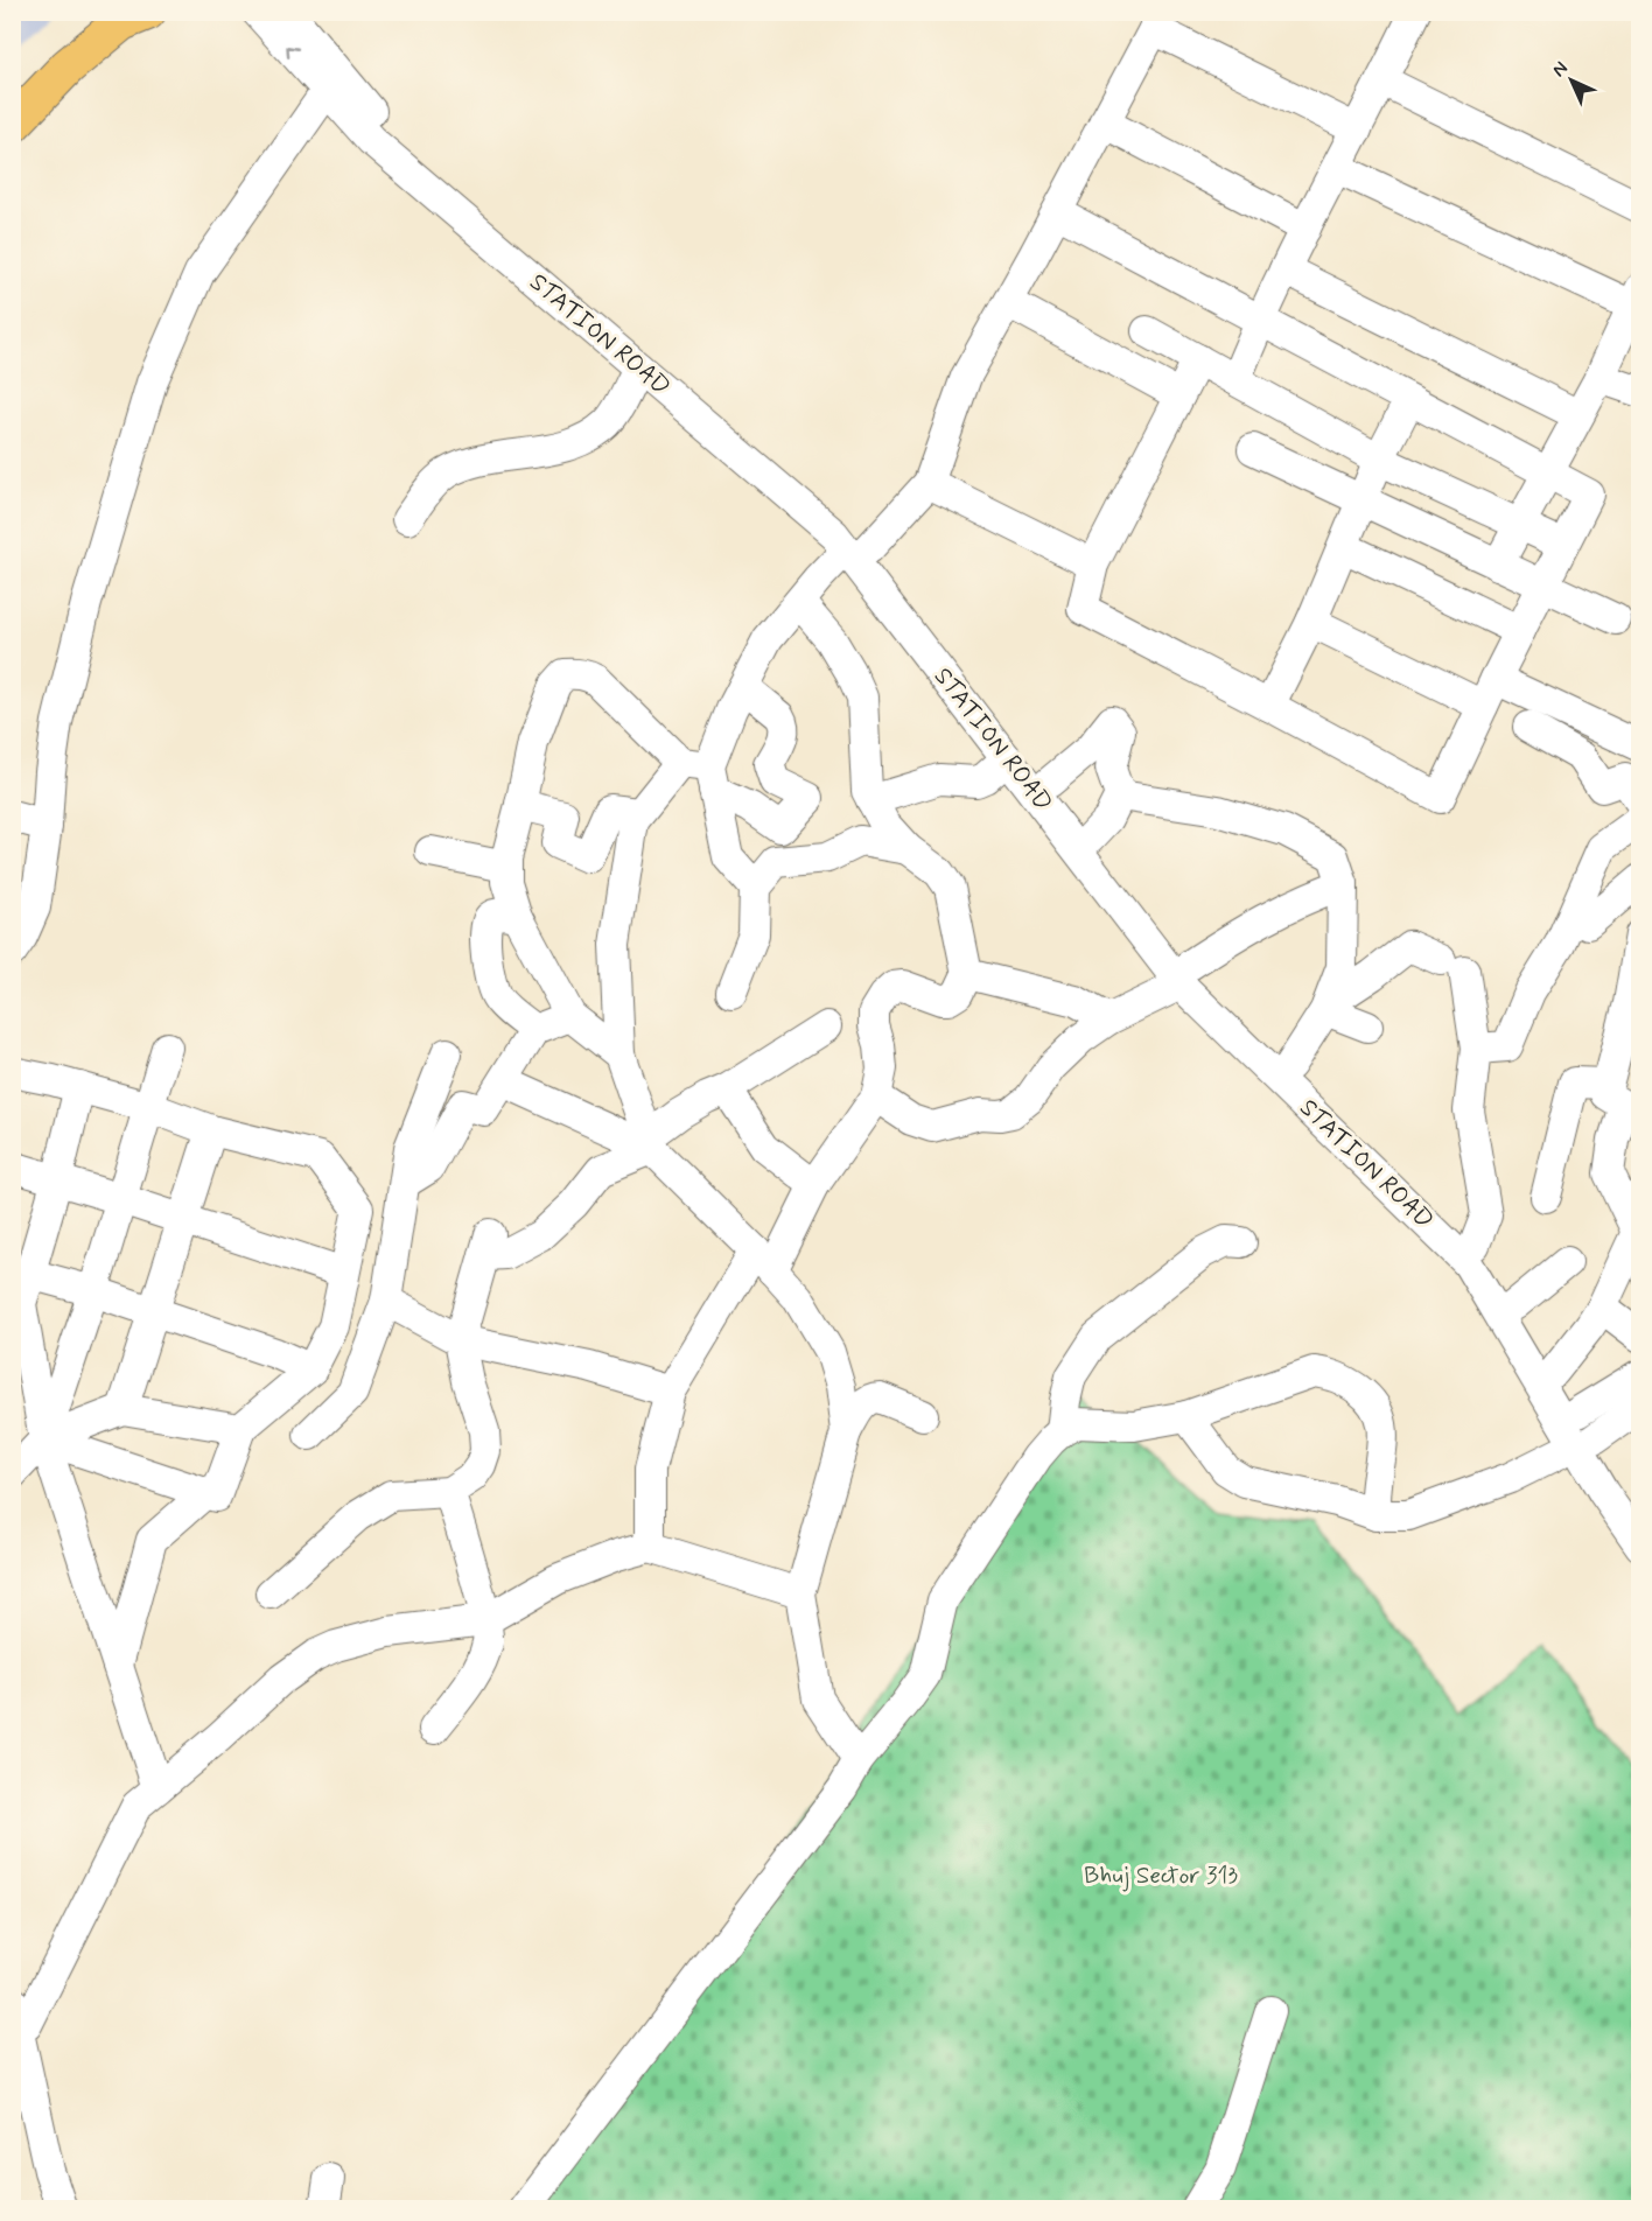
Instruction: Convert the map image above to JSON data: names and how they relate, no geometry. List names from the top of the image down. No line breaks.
{"streets":{"street":["STATION ROAD"]},"parks":["Bhuj Sector 313"],"north":"top left"}
